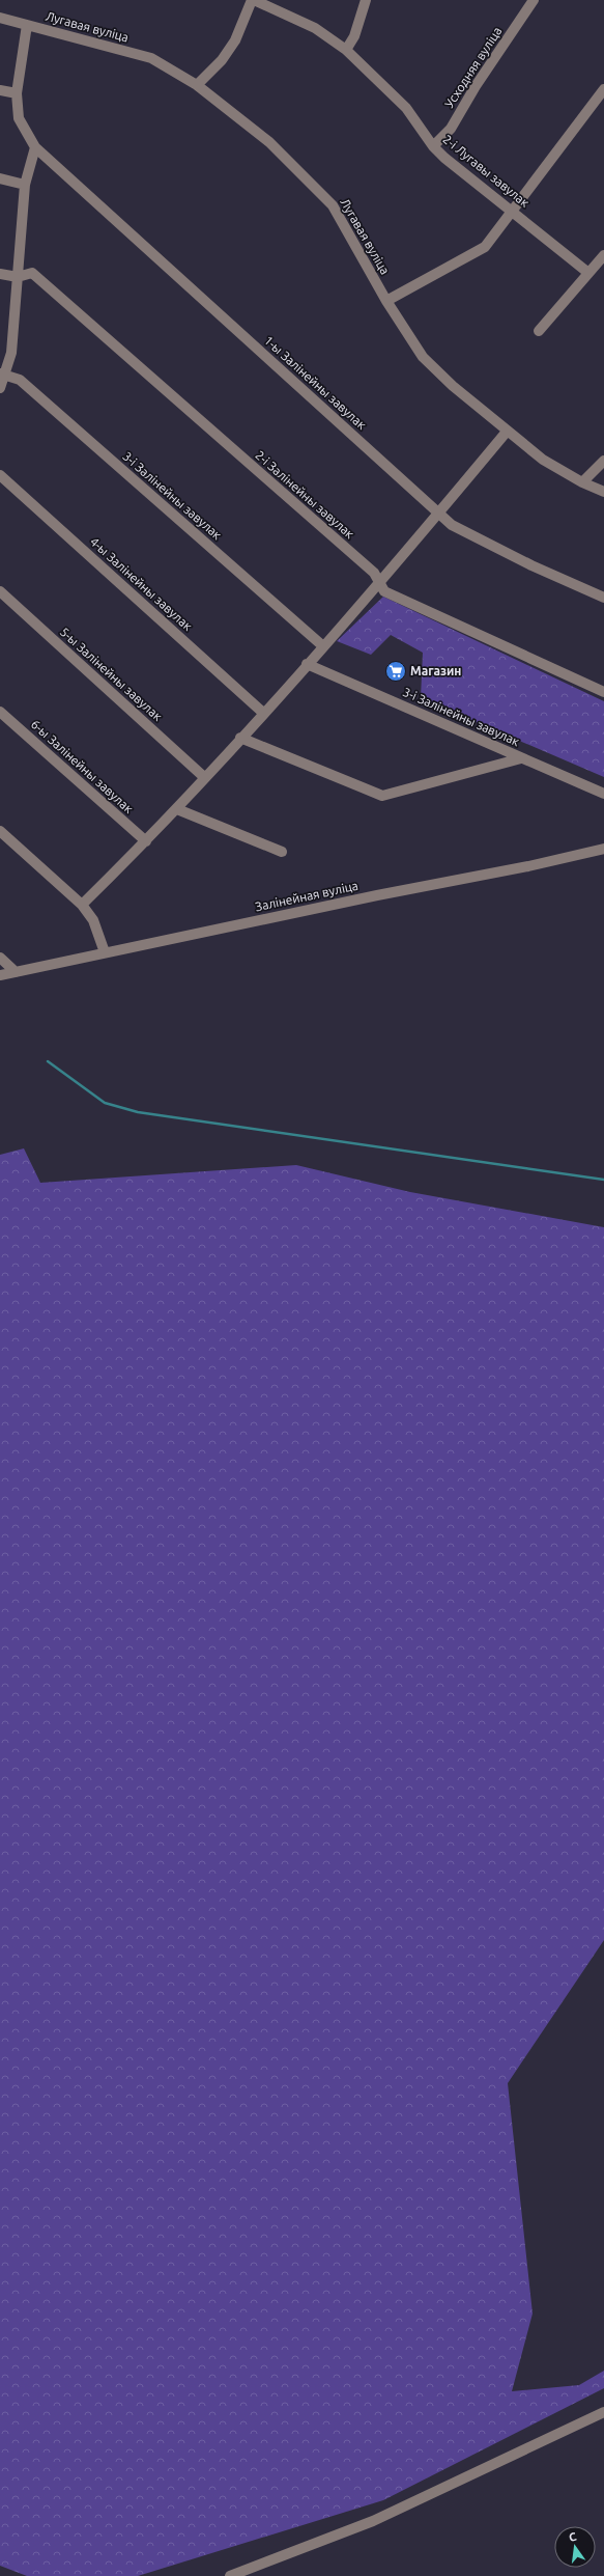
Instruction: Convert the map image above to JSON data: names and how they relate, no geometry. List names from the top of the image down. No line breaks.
{"streets":{"street":["Лугавая вуліца","Усходняя вуліца","2-і Лугавы завулак","1-ы Залінейны завулак","2-і Залінейны завулак","3-і Залінейны завулак","4-ы Залінейны завулак","5-ы Залінейны завулак","6-ы Залінейны завулак","Залінейная вуліца"]},"crossings":[["Лугавая вуліца","1-ы Залінейны завулак"],["Усходняя вуліца","2-і Лугавы завулак"]],"places":{"supermarket":["Магазин"]},"north":"top"}
